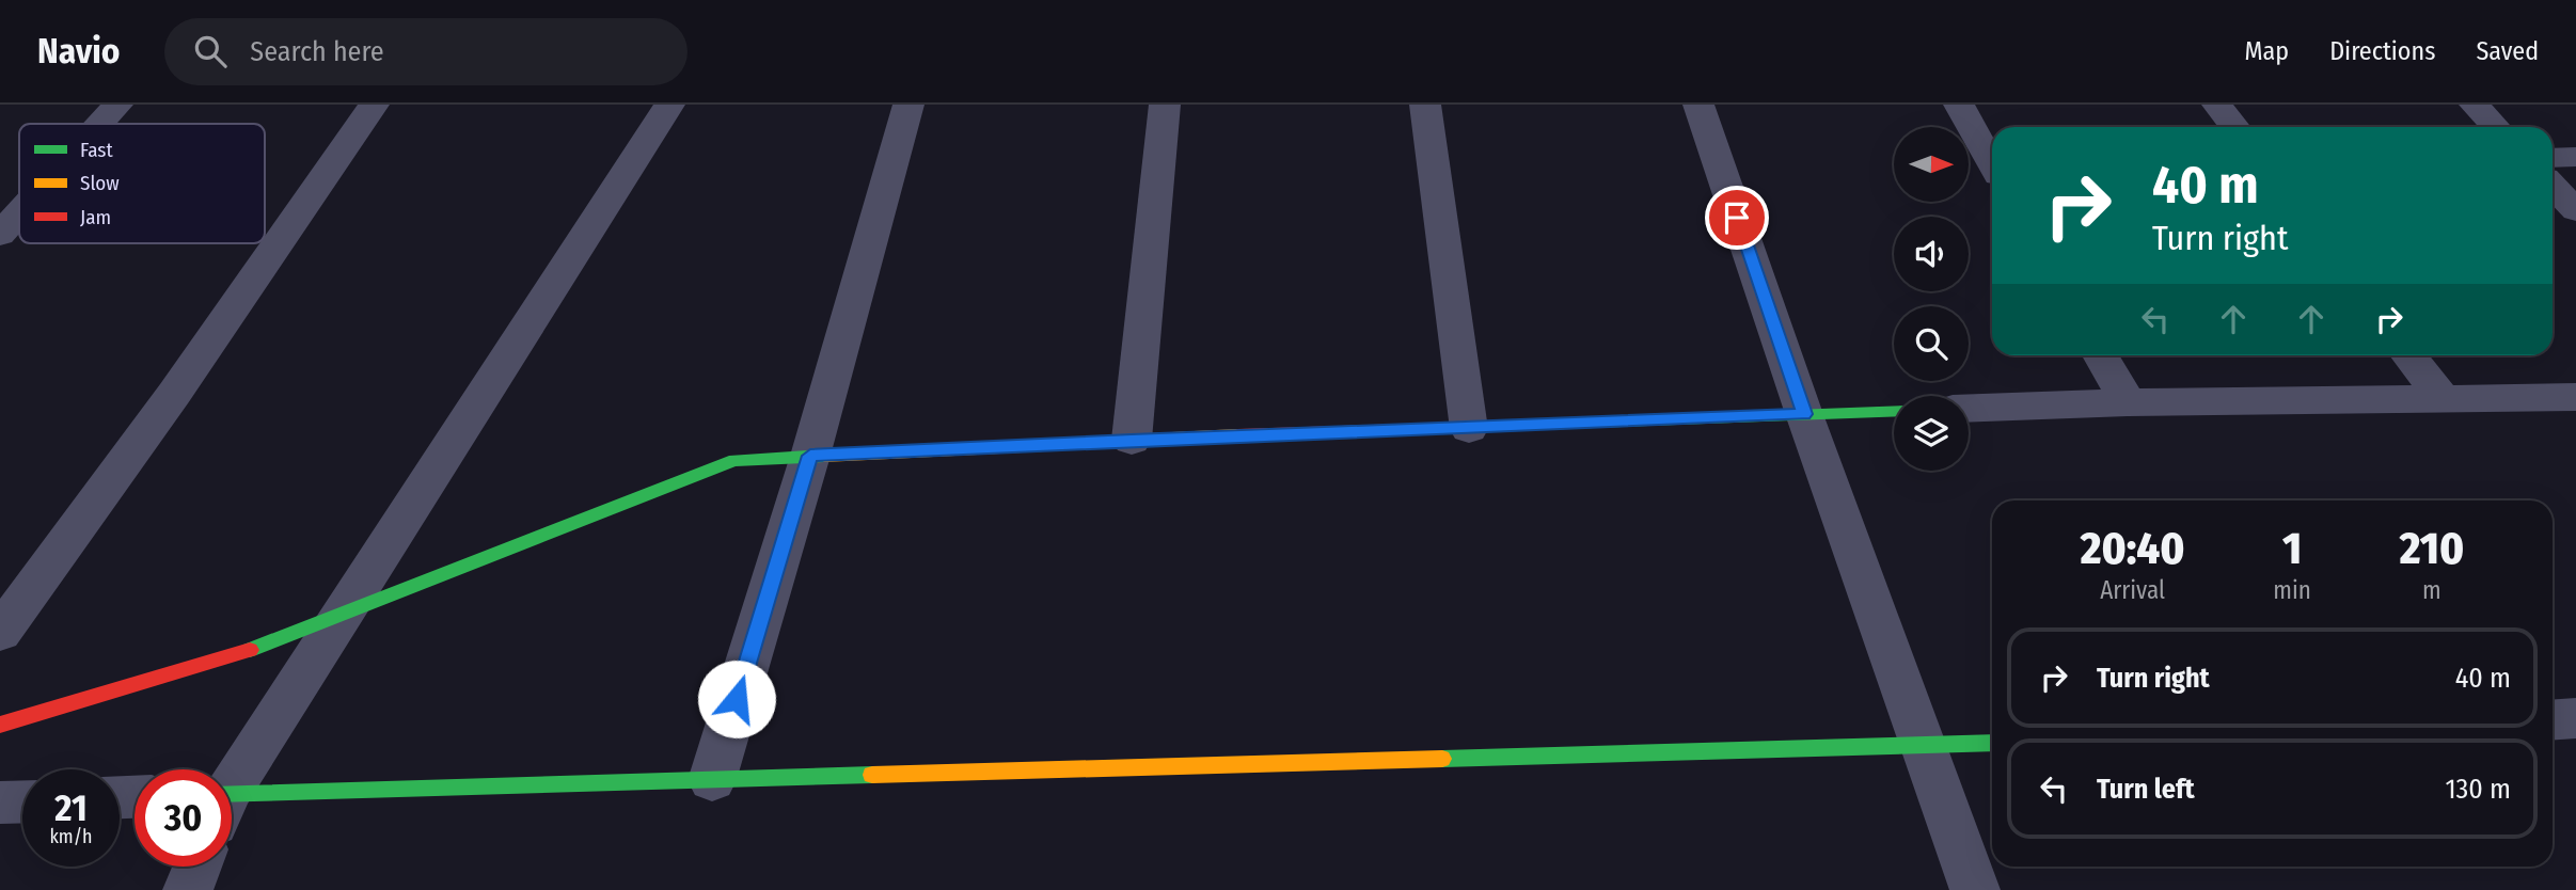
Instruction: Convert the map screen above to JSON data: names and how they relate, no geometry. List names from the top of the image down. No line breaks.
{"legend":["Fast","Slow","Jam"],"north":"right","page":{"header":"Navio","search":"Search here","nav":["Map","Directions","Saved"],"turn":["40 m","Turn right"],"eta":["20:40","Arrival","1","min","210","m"],"list":[{"name":"Turn right","value":"40 m"},{"name":"Turn left","value":"130 m"}],"speed":"21 km/h","limit":"30"}}
